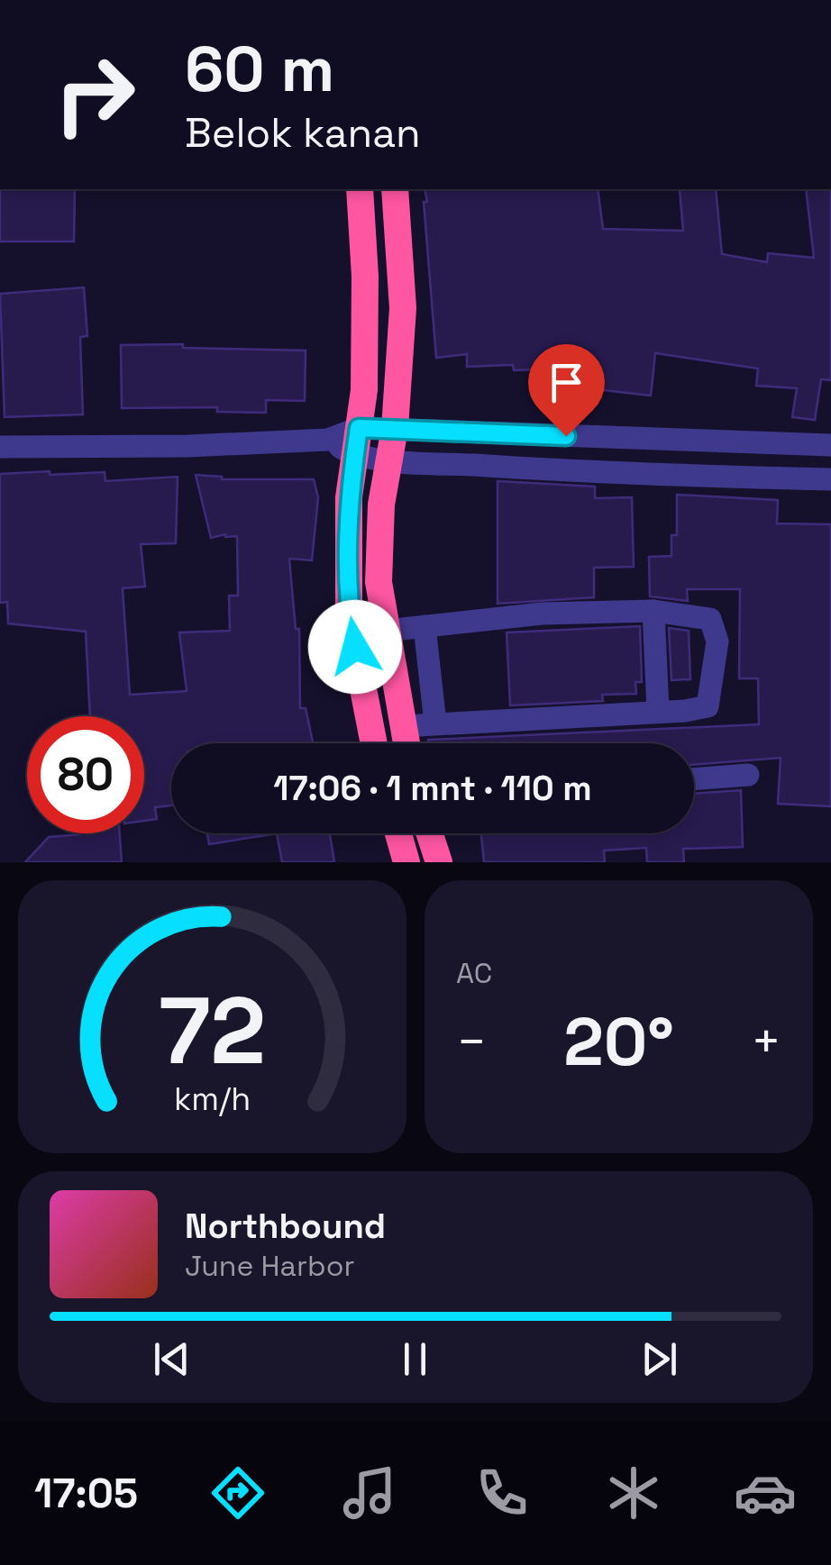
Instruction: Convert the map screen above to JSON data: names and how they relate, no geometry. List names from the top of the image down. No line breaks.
{"page":{"turn":["60 m","Belok kanan"],"limit":"80","trip":"17:06 · 1 mnt · 110 m","tile":"AC","heat":["−","20°","+"],"song":["Northbound","June Harbor"],"tabs":"17:05","gauge":["72","km/h"]}}
